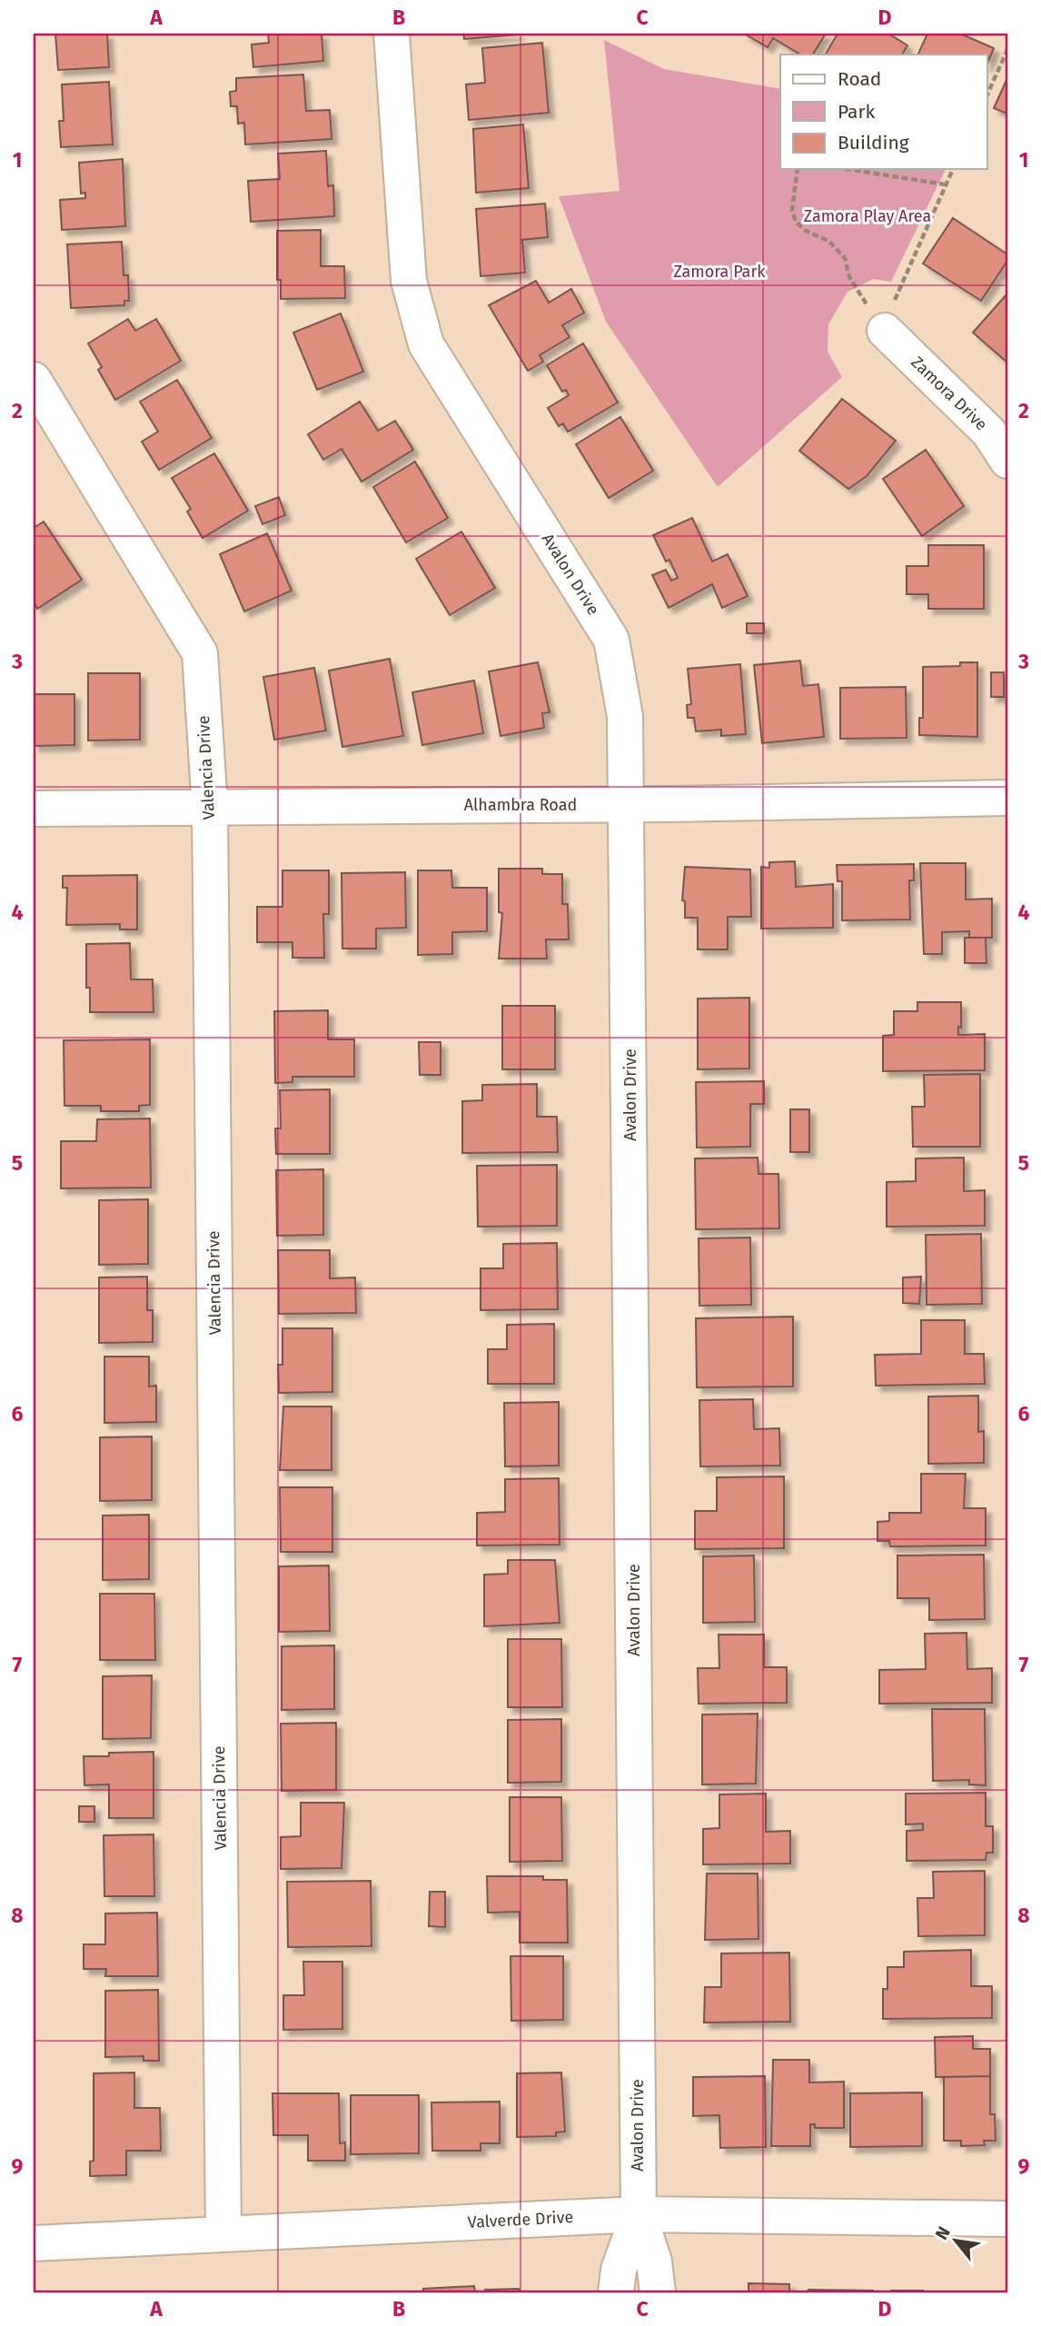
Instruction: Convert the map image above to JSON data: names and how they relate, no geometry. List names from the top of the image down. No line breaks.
{"streets":{"street":["Zamora Drive","Avalon Drive","Valencia Drive","Alhambra Road","Valverde Drive"]},"crossings":[["Avalon Drive","Alhambra Road"],["Avalon Drive","Valverde Drive"],["Valencia Drive","Alhambra Road"],["Valencia Drive","Valverde Drive"]],"parks":["Zamora Play Area","Zamora Park"],"legend":["Road","Park","Building"],"north":"top left","grid":{"columns":["A","B","C","D"],"rows":["1","2","3","4","5","6","7","8","9"]}}
